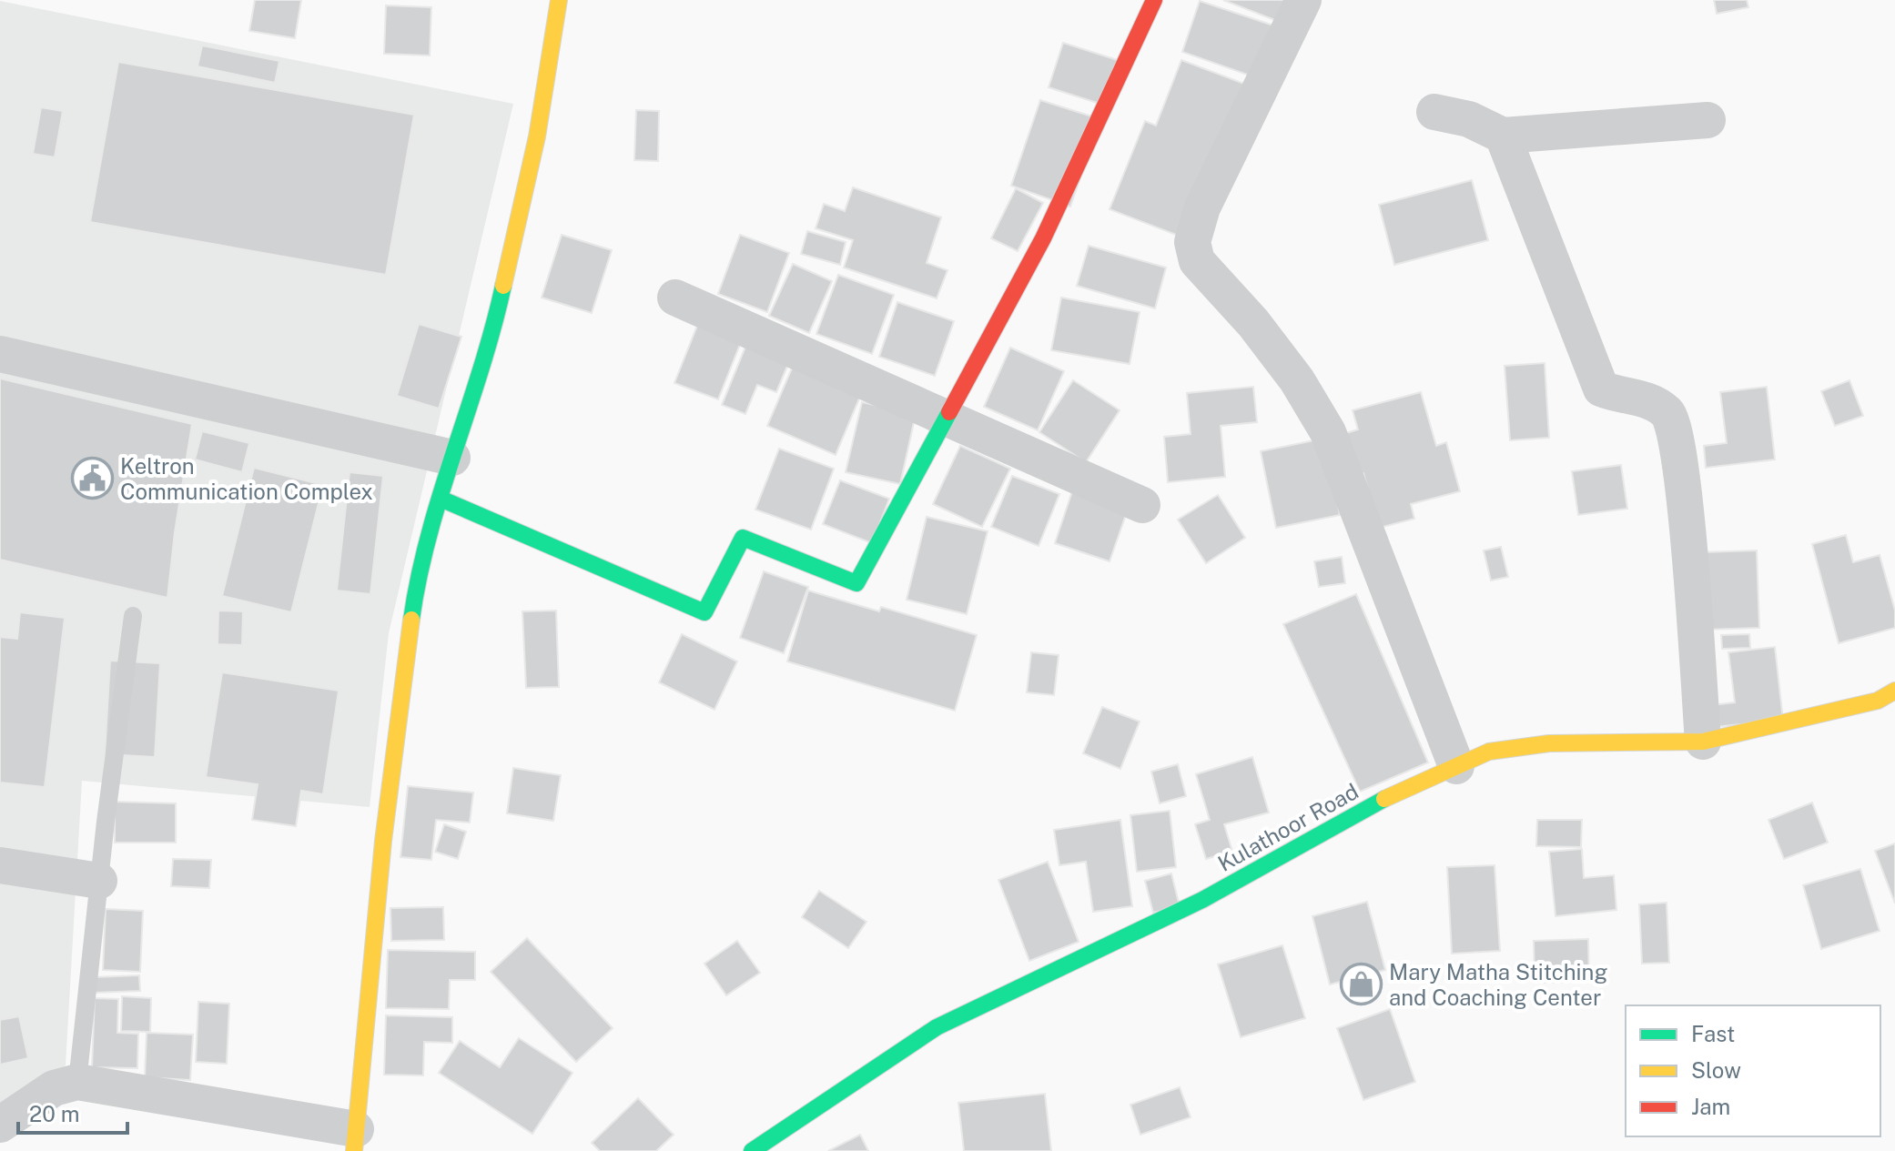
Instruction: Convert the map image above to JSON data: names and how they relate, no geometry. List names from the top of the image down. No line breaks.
{"streets":{"street":["Kulathoor Road"]},"places":{"public building":["Keltron Communication Complex"],"shop":["Mary Matha Stitching and Coaching Center"]},"legend":["Fast","Slow","Jam"],"scale_bar":"20 m"}
